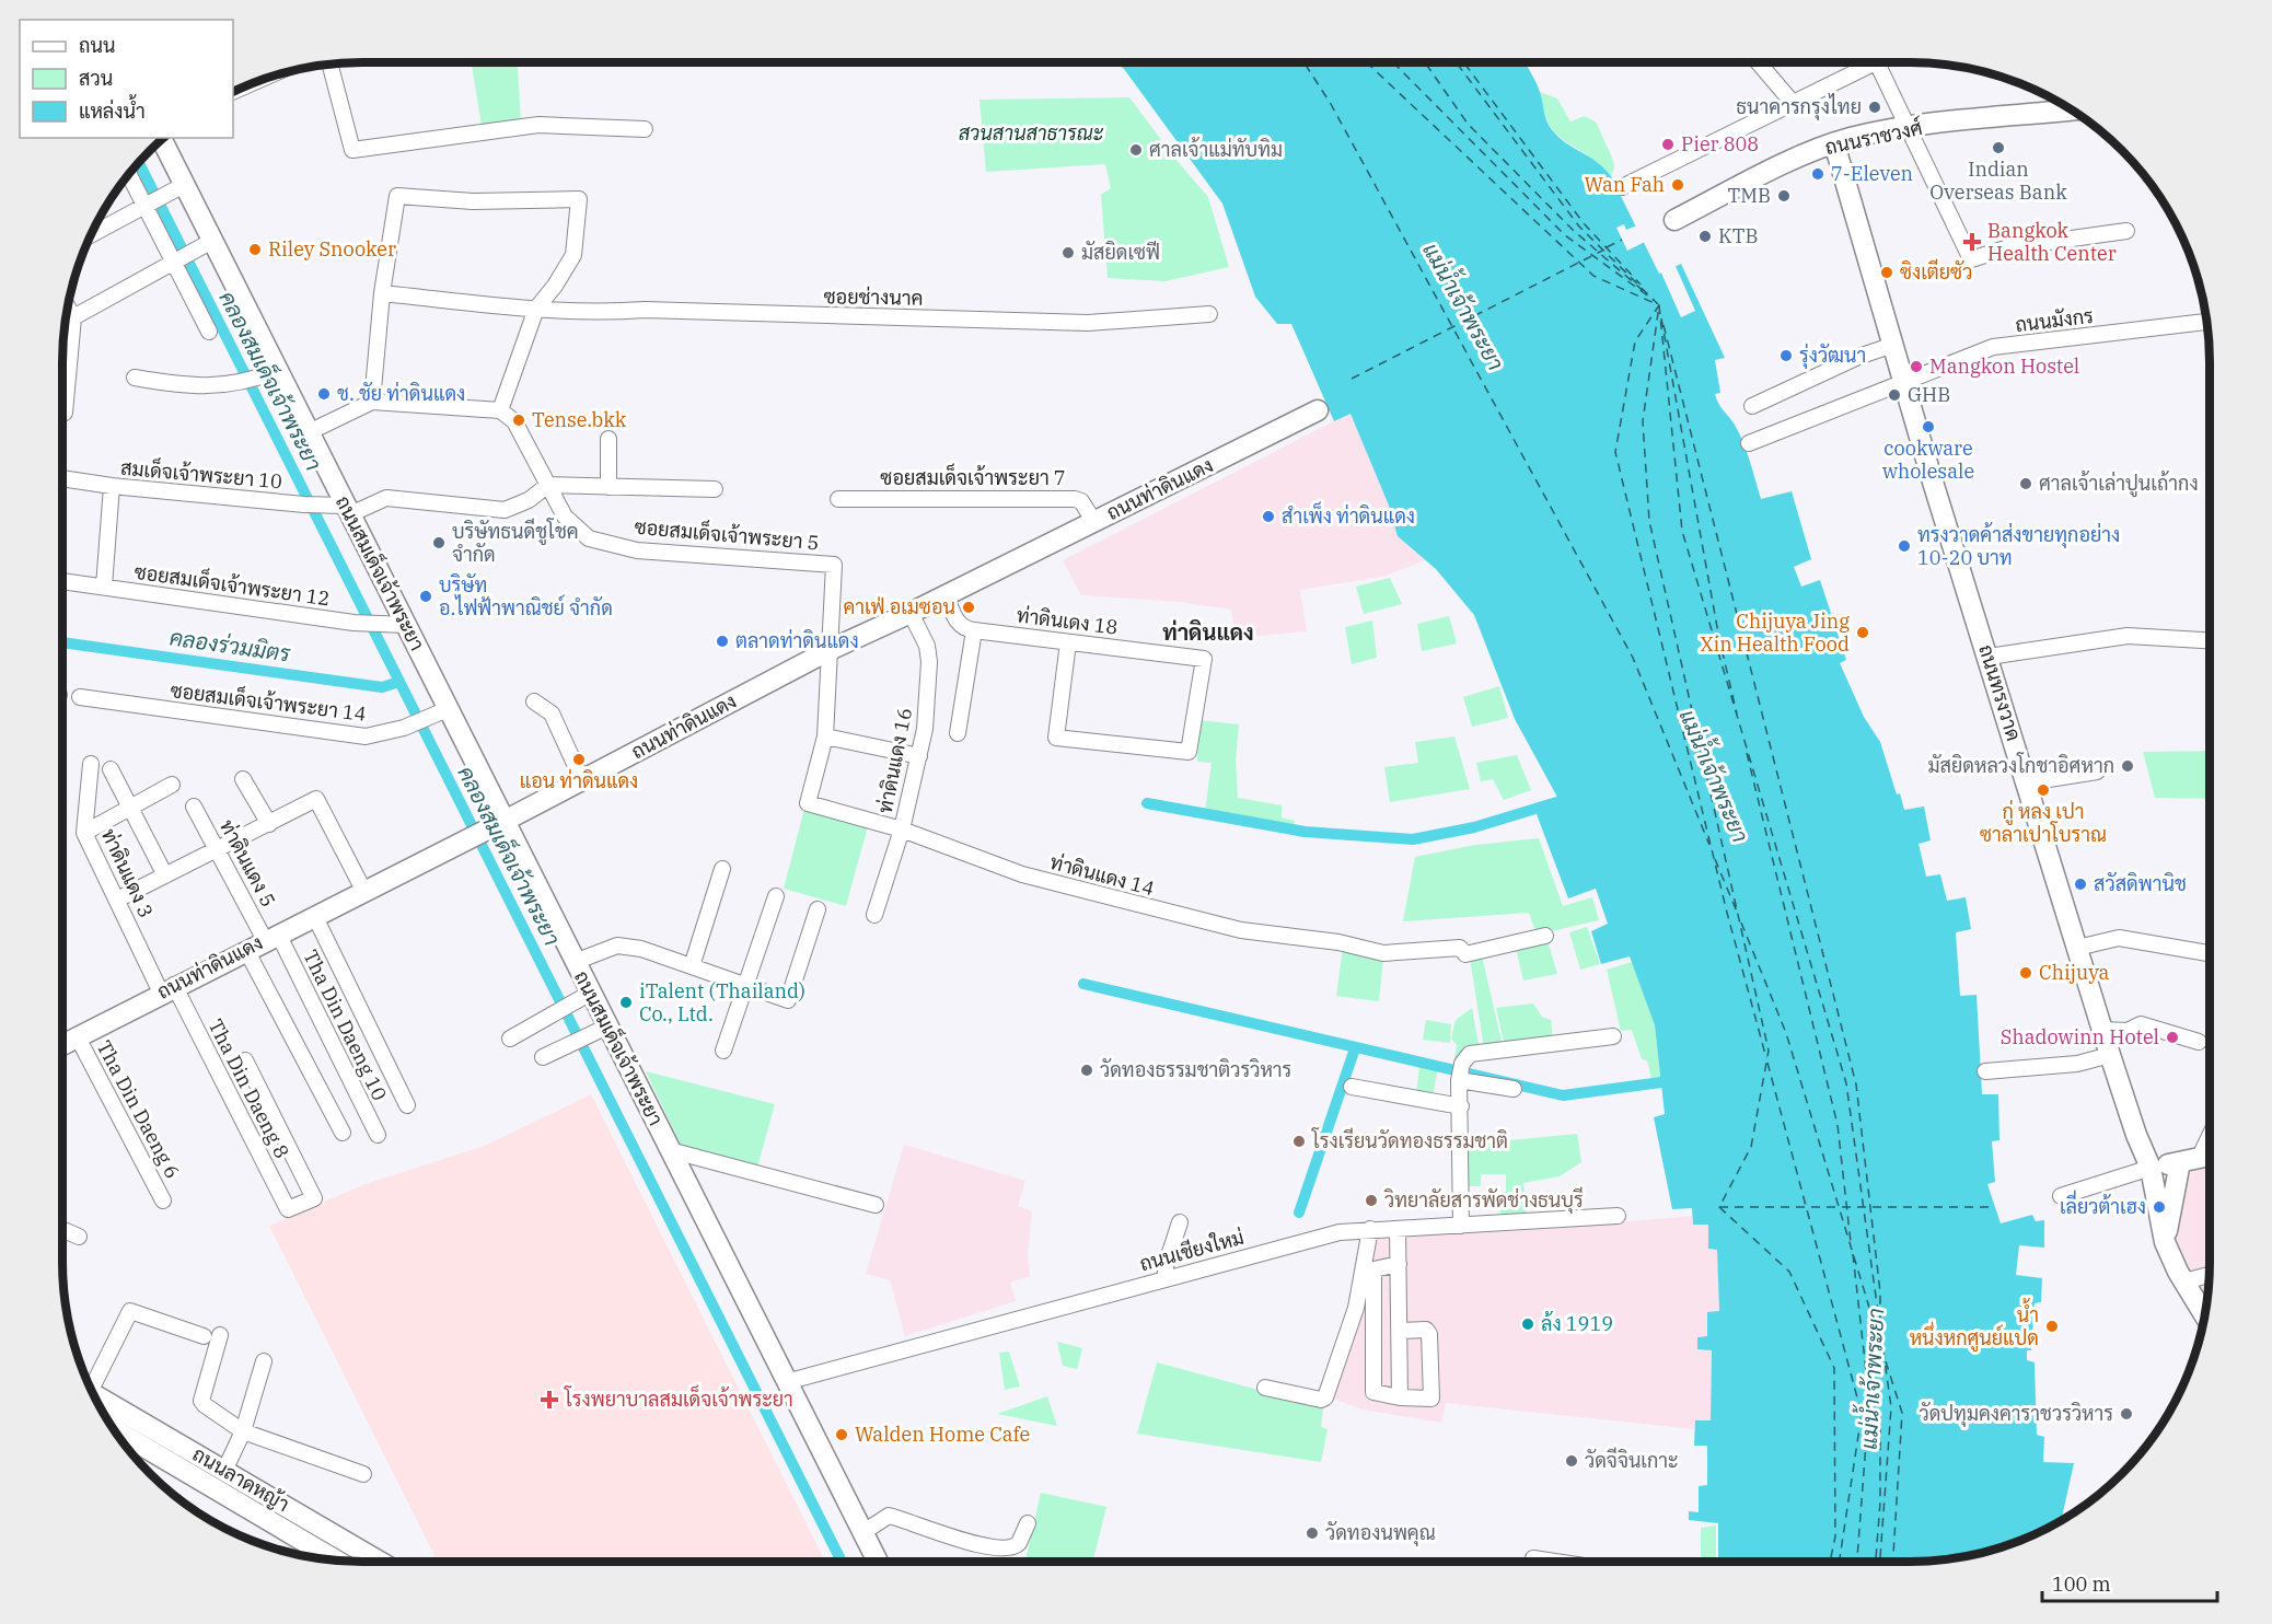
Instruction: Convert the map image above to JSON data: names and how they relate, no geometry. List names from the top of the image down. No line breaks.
{"streets":{"street":["ถนนราชวงศ์","ซอยช่างนาค","ถนนมังกร","สมเด็จเจ้าพระยา 10","ซอยสมเด็จเจ้าพระยา 7","ถนนท่าดินแดง","ซอยสมเด็จเจ้าพระยา 5","ถนนสมเด็จเจ้าพระยา","ซอยสมเด็จเจ้าพระยา 12","ท่าดินเดง 18","ถนนทรงวาด","ซอยสมเด็จเจ้าพระยา 14","ท่าดินแดง 16","ท่าดินแดง 5","ท่าดินแดง 3","ท่าดินแดง 14","Tha Din Daeng 10","Tha Din Daeng 8","Tha Din Daeng 6","ถนนเชียงใหม่","ถนนลาดหญ้า"]},"crossings":[["ถนนราชวงศ์","ถนนทรงวาด"],["ถนนมังกร","ถนนทรงวาด"],["สมเด็จเจ้าพระยา 10","ถนนสมเด็จเจ้าพระยา"],["ซอยสมเด็จเจ้าพระยา 7","ถนนท่าดินแดง"],["ถนนท่าดินแดง","ถนนสมเด็จเจ้าพระยา"],["ถนนท่าดินแดง","ท่าดินแดง 16"],["ถนนท่าดินแดง","ท่าดินแดง 5"],["ถนนท่าดินแดง","ท่าดินแดง 3"],["ถนนท่าดินแดง","ท่าดินแดง 14"],["ถนนท่าดินแดง","Tha Din Daeng 10"],["ถนนท่าดินแดง","Tha Din Daeng 8"],["ถนนท่าดินแดง","Tha Din Daeng 6"],["ซอยสมเด็จเจ้าพระยา 5","ท่าดินแดง 14"],["ถนนสมเด็จเจ้าพระยา","ซอยสมเด็จเจ้าพระยา 12"],["ถนนสมเด็จเจ้าพระยา","ซอยสมเด็จเจ้าพระยา 14"],["ถนนสมเด็จเจ้าพระยา","ถนนเชียงใหม่"],["ท่าดินแดง 16","ท่าดินแดง 14"],["ท่าดินแดง 5","Tha Din Daeng 10"],["ท่าดินแดง 3","Tha Din Daeng 8"]],"districts":["ท่าดินแดง"],"water":["แม่น้ำเจ้าพระยา","คลองสมเด็จเจ้าพระยา","คลองร่วมมิตร"],"parks":["สวนสานสาธารณะ"],"places":{"other":["ธนาคารกรุงไทย","Pier 808","Indian Overseas Bank","ศาลเจ้าแม่ทับทิม","7-Eleven","Wan Fah","TMB","KTB","Riley Snooker","มัสยิดเซฟี","ซิงเตียซัว","รุ่งวัฒนา","Mangkon Hostel","ช. ชัย ท่าดินแดง","GHB","Tense.bkk","cookware wholesale","ศาลเจ้าเล่าปูนเถ้ากง","สำเพ็ง ท่าดินแดง","บริษัทธนดีชูโชค จำกัด","ทรงวาดค้าส่งขายทุกอย่าง 10-20 บาท","บริษัท อ.ไฟฟ้าพาณิชย์ จำกัด","คาเฟ่ อเมซอน","Chijuya Jing Xin Health Food","ตลาดท่าดินแดง","แอน ท่าดินแดง","มัสยิดหลวงโกชาอิศหาก","กู่ หลง เปา ซาลาเปาโบราณ","สวัสดิพานิช","Chijuya","iTalent (Thailand) Co., Ltd.","Shadowinn Hotel","วัดทองธรรมชาติวรวิหาร","โรงเรียนวัดทองธรรมชาติ","วิทยาลัยสารพัดช่างธนบุรี","เลี่ยวต้าเฮง","ล้ง 1919","น้ำ หนึ่งหกศูนย์แปด","วัดปทุมคงคาราชวรวิหาร","Walden Home Cafe","วัดจีจินเกาะ","วัดทองนพคุณ"],"health":["Bangkok Health Center","โรงพยาบาลสมเด็จเจ้าพระยา"]},"legend":["ถนน","สวน","แหล่งน้ำ"],"scale_bar":"100 m"}
